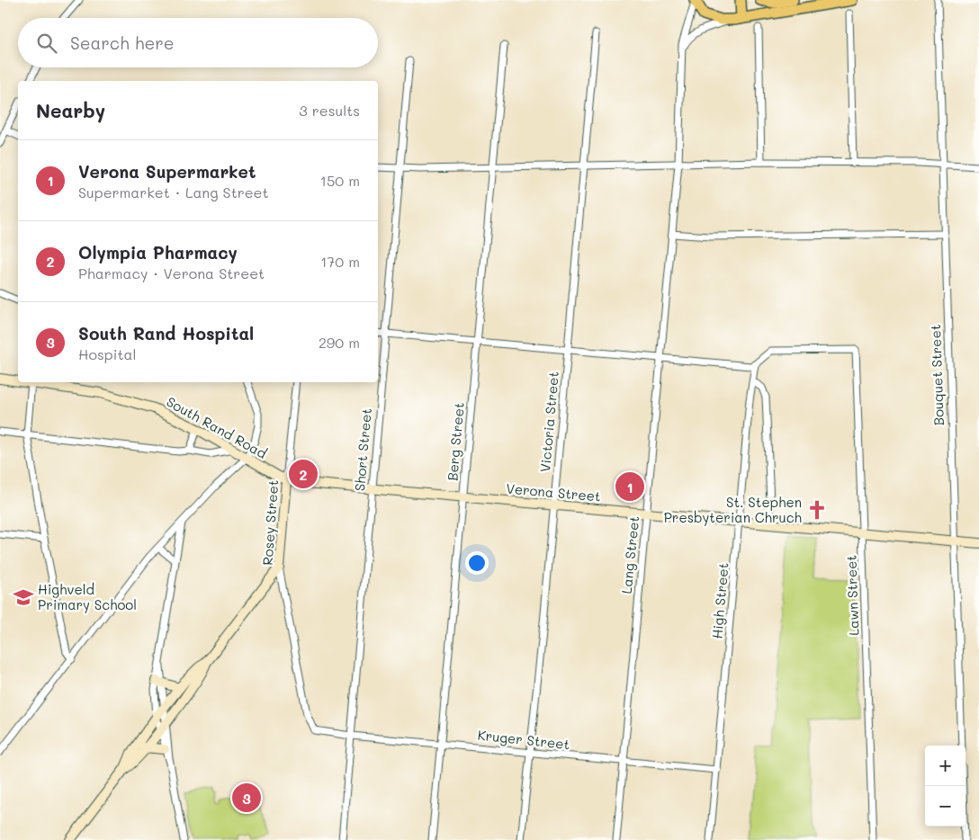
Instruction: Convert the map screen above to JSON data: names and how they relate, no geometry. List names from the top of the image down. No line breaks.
{"streets":{"main road":["South Rand Road","Verona Street","Rosey Street"],"street":["Bouquet Street","Victoria Street","Berg Street","Short Street","Lang Street","Lawn Street","High Street","Kruger Street"]},"crossings":[["Bouquet Street","Verona Street"],["Victoria Street","Verona Street"],["Victoria Street","Kruger Street"],["South Rand Road","Verona Street"],["South Rand Road","Rosey Street"],["Berg Street","Verona Street"],["Berg Street","Kruger Street"],["Short Street","Verona Street"],["Short Street","Kruger Street"],["Verona Street","Rosey Street"],["Verona Street","Lang Street"],["Verona Street","Lawn Street"],["Verona Street","High Street"],["Rosey Street","Kruger Street"],["Lang Street","Kruger Street"],["Lawn Street","High Street"],["High Street","Kruger Street"]],"places":{"church":["St. Stephen Presbyterian Chruch"],"school or university":["Highveld Primary School"]},"page":{"search":"Search here","heading":["Nearby","3 results"],"list":[{"mark":"1","name":"Verona Supermarket","note":"Supermarket · Lang Street","value":"150 m"},{"mark":"2","name":"Olympia Pharmacy","note":"Pharmacy · Verona Street","value":"170 m"},{"mark":"3","name":"South Rand Hospital","note":"Hospital","value":"290 m"}],"pins":["2","1","3"],"map_buttons":["+","−"]}}
